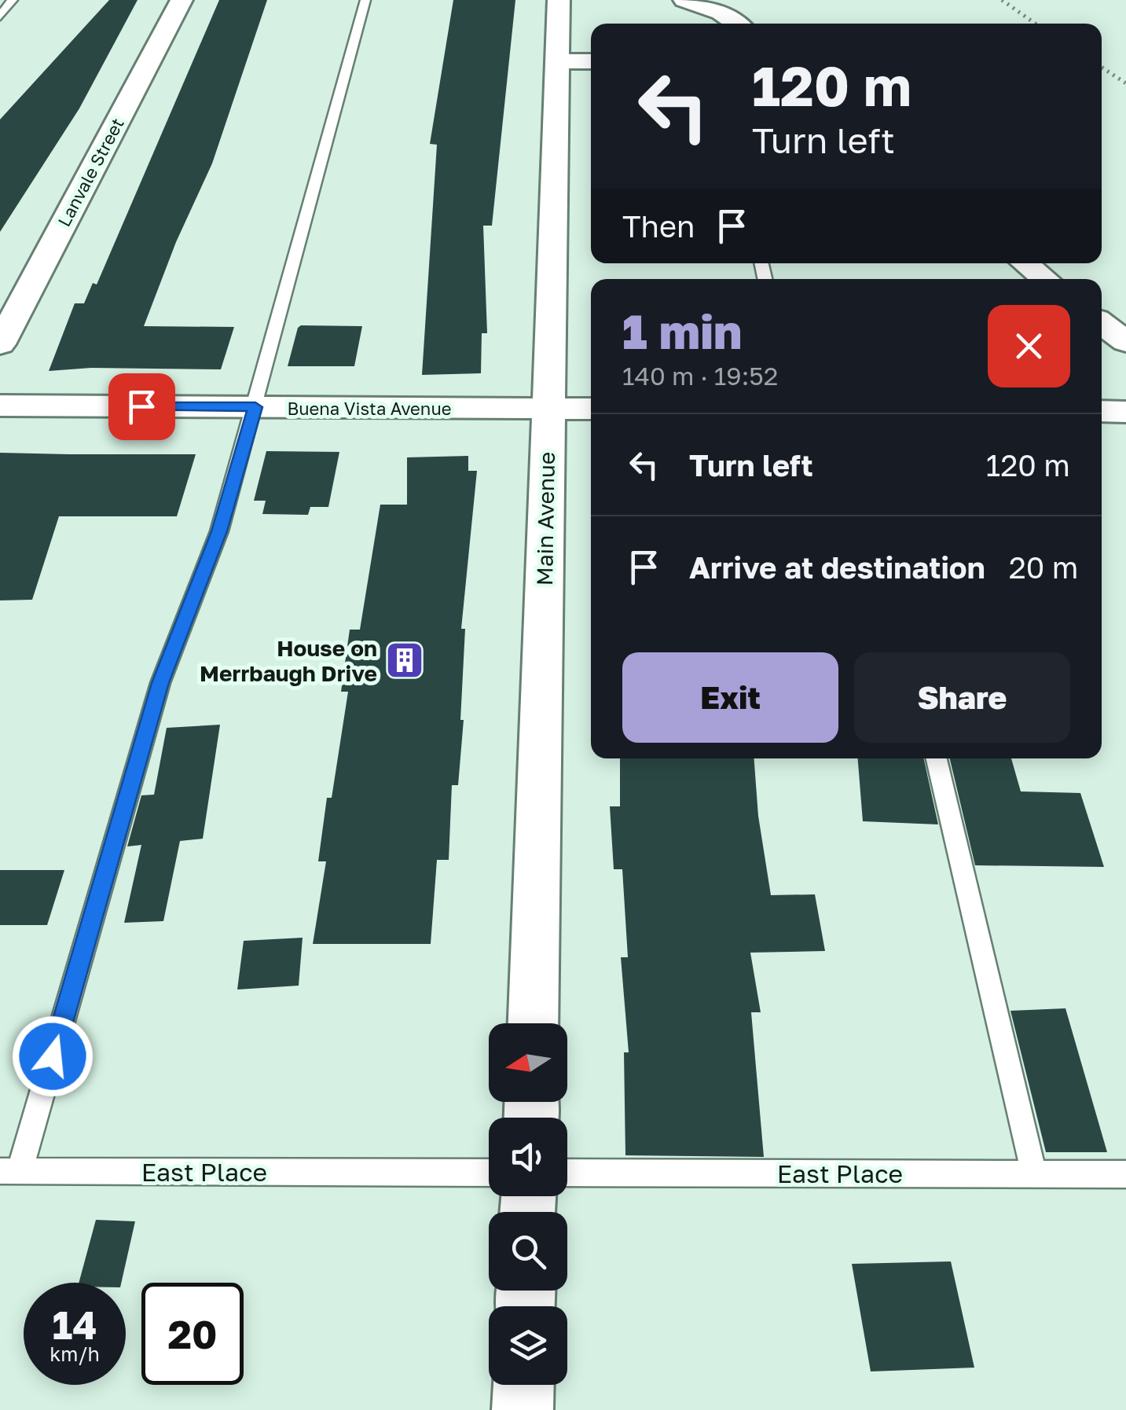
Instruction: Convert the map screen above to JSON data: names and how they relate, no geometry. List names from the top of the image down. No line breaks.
{"streets":{"street":["Lanvale Street","Buena Vista Avenue","Main Avenue"],"lane":["East Place"]},"crossings":[["Buena Vista Avenue","Main Avenue"]],"places":{"building":["House on Merrbaugh Drive"]},"north":"left","page":{"turn":["120 m","Turn left"],"then":"Then","heading":["1 min","140 m · 19:52"],"list":[{"name":"Turn left","value":"120 m"},{"name":"Arrive at destination","value":"20 m"}],"buttons":["Exit","Share"],"speed":"14 km/h","limit":"20"}}
